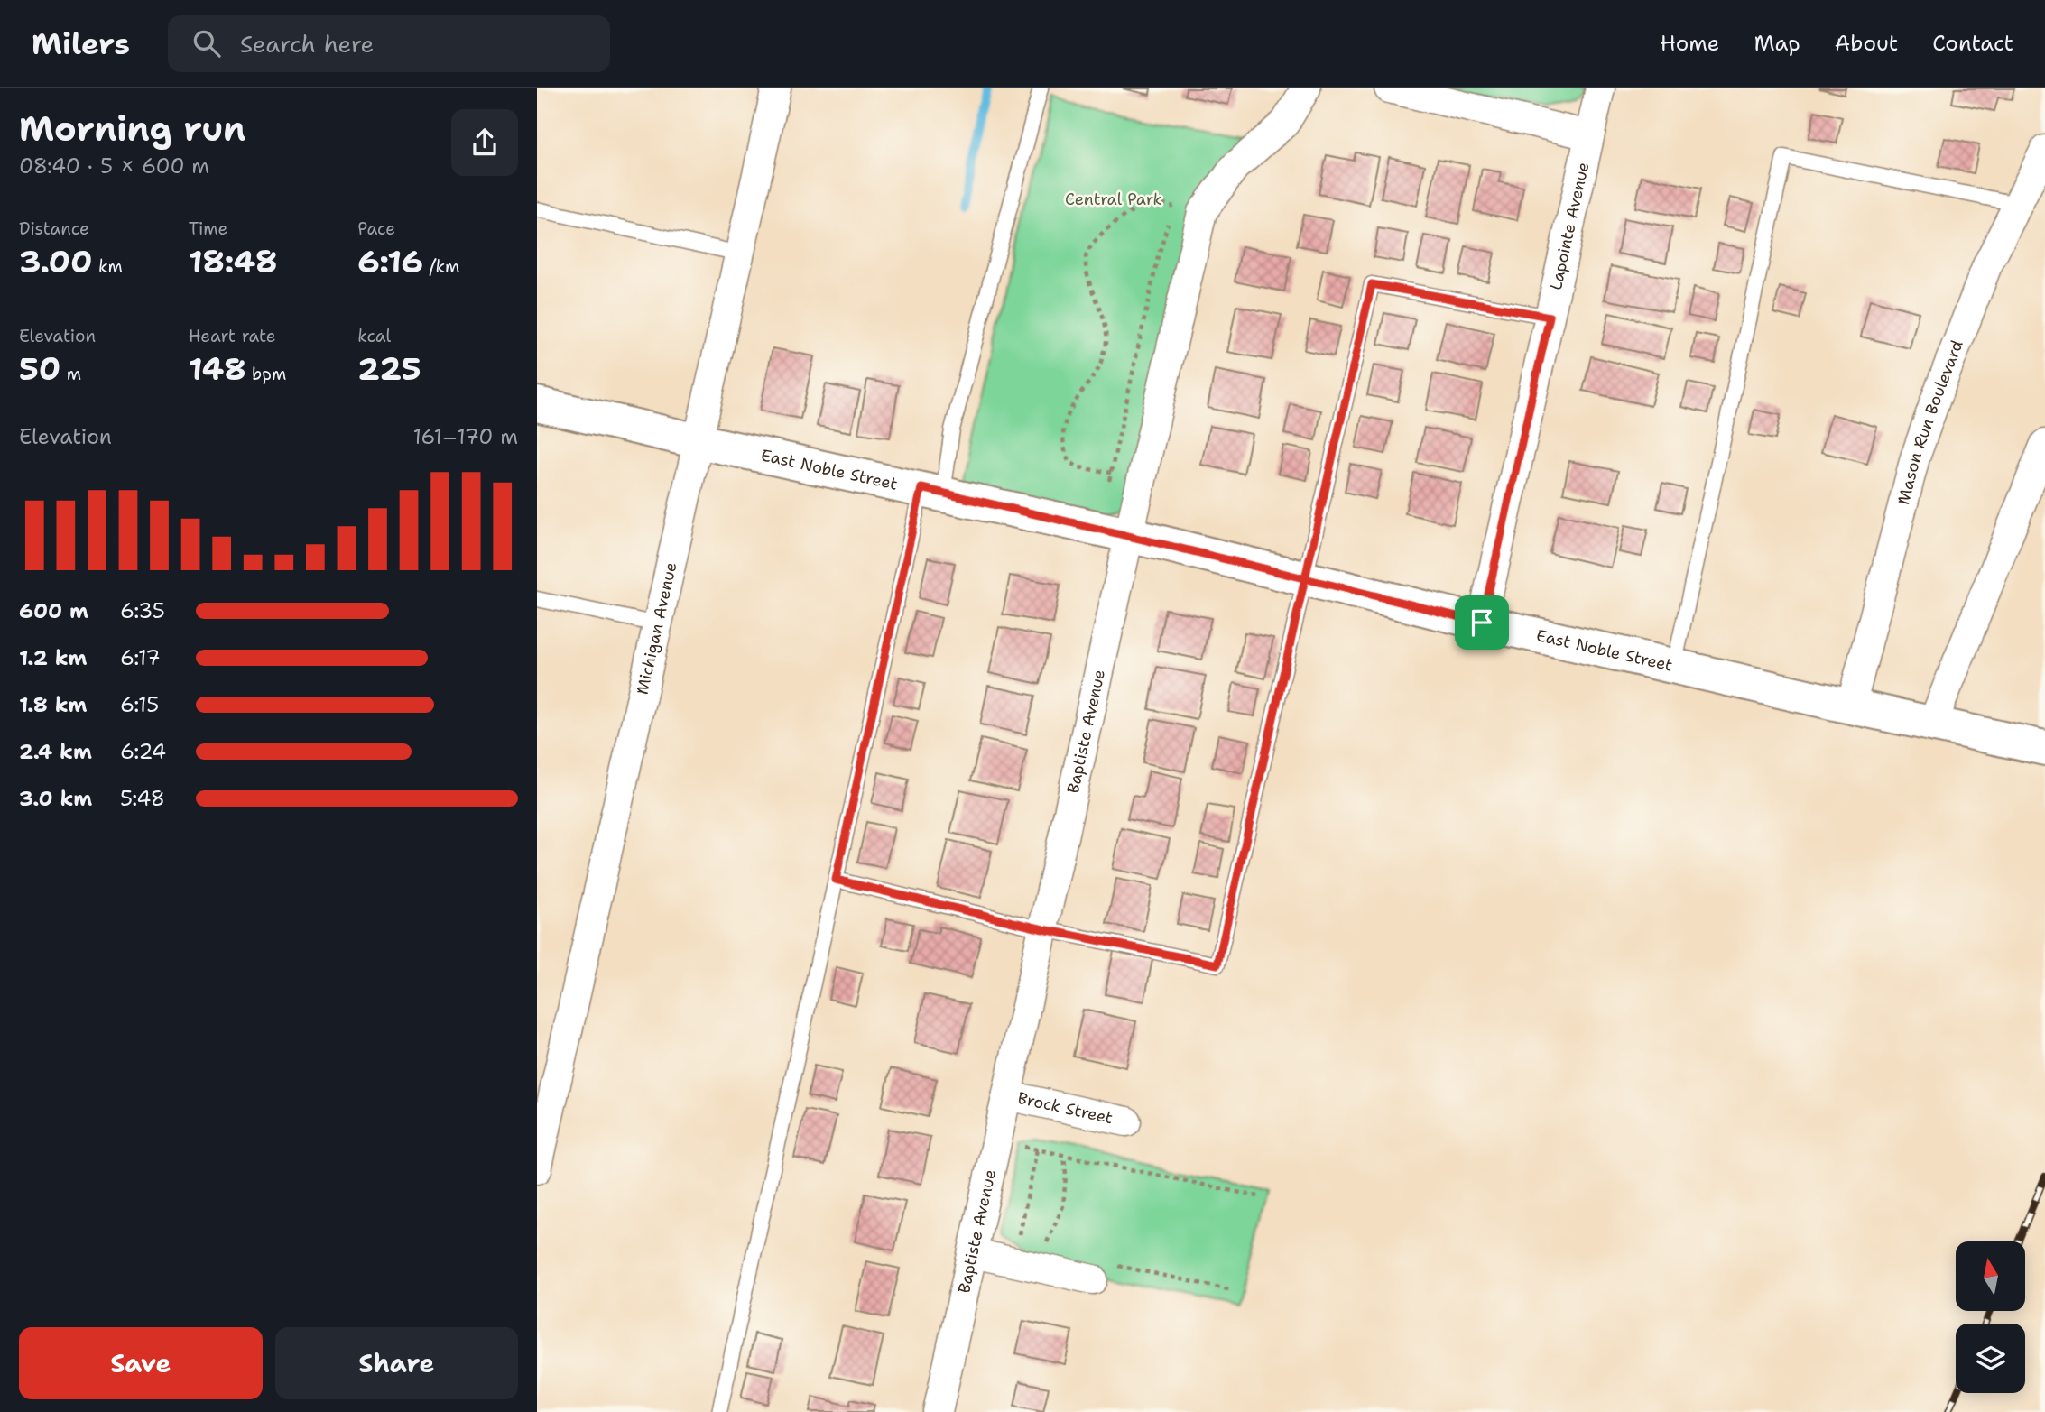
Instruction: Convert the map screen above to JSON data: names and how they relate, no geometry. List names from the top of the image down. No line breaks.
{"streets":{"street":["Lapointe Avenue","Mason Run Boulevard","East Noble Street","Michigan Avenue","Baptiste Avenue","Brock Street"]},"crossings":[["Lapointe Avenue","East Noble Street"],["Mason Run Boulevard","East Noble Street"],["East Noble Street","Michigan Avenue"],["East Noble Street","Baptiste Avenue"],["Baptiste Avenue","Brock Street"]],"parks":["Central Park"],"north":"top","page":{"header":"Milers","search":"Search here","nav":["Home","Map","About","Contact"],"heading":["Morning run","08:40 · 5 × 600 m"],"stats":[["Distance","3.00 km"],["Time","18:48"],["Pace","6:16 /km"],["Elevation","50 m"],["Heart rate","148 bpm"],["kcal","225"]],"chart":["Elevation","161–170 m"],"list":[{"name":"600 m","note":"6:35"},{"name":"1.2 km","note":"6:17"},{"name":"1.8 km","note":"6:15"},{"name":"2.4 km","note":"6:24"},{"name":"3.0 km","note":"5:48"}],"buttons":["Save","Share"]}}
